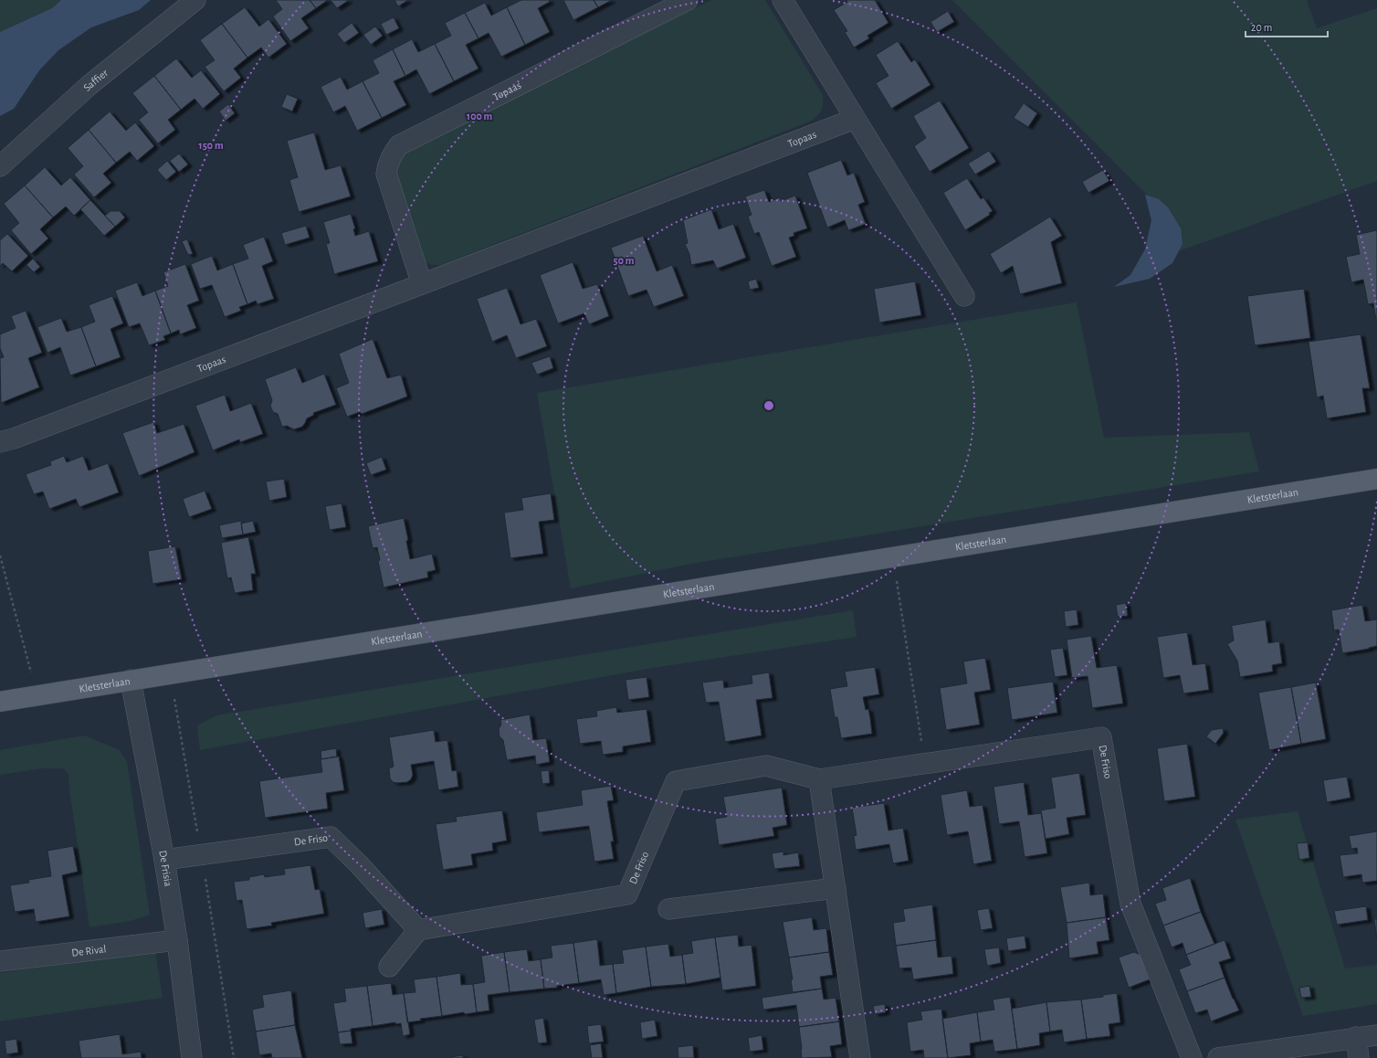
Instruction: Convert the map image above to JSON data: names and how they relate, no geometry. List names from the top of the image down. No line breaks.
{"streets":{"main road":["Kletsterlaan"],"street":["Saffier","Topaas","De Friso","De Frisia","De Rival"]},"crossings":[["Kletsterlaan","De Frisia"],["De Friso","De Frisia"],["De Frisia","De Rival"]],"scale_bar":"20 m","rings":["100 m","150 m","50 m"]}
